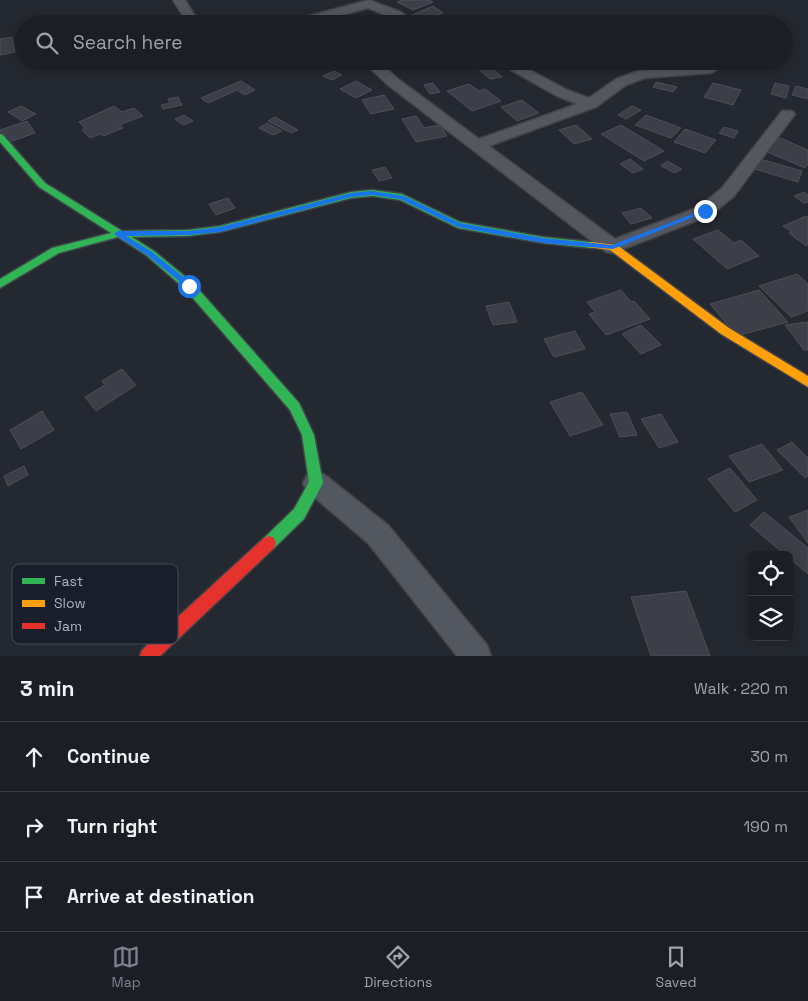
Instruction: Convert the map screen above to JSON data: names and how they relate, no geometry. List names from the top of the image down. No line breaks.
{"legend":["Fast","Slow","Jam"],"page":{"search":"Search here","heading":["3 min","Walk · 220 m"],"list":[["Continue","30 m"],["Turn right","190 m"],"Arrive at destination"],"nav":["Map","Directions","Saved"]}}
